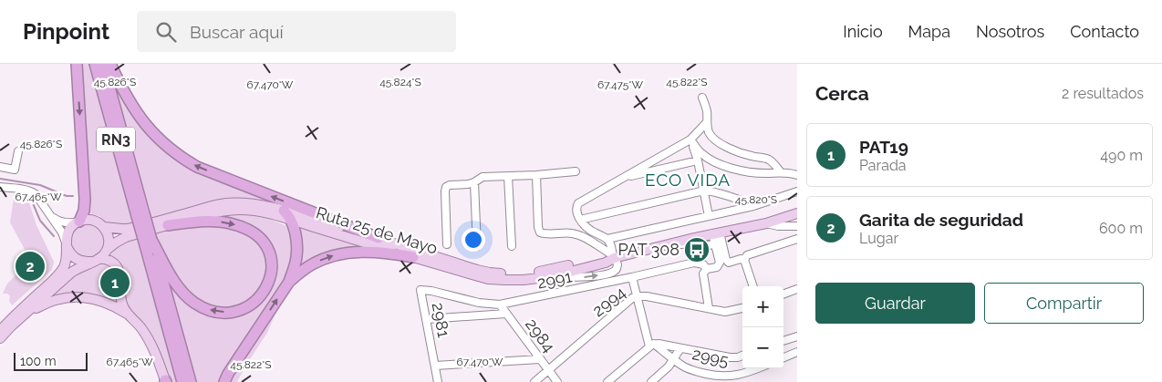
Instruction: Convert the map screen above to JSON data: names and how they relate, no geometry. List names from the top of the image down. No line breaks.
{"streets":{"highway":["RN3"],"main road":["Ruta 25 de Mayo"],"street":["2991","2994","2981","2984","2995"]},"crossings":[["2991","2981"],["2991","2984"],["2994","2984"]],"districts":["ECO VIDA"],"places":{"bus stop":["PAT 308"]},"scale_bar":"100 m","page":{"header":"Pinpoint","search":"Buscar aquí","nav":["Inicio","Mapa","Nosotros","Contacto"],"heading":["Cerca","2 resultados"],"list":[{"mark":"1","name":"PAT19","note":"Parada","value":"490 m"},{"mark":"2","name":"Garita de seguridad","note":"Lugar","value":"600 m"}],"pins":["2","1"],"buttons":["Guardar","Compartir"],"map_buttons":["+","−"],"scale":"100 m"},"coordinates":["45.826°S","45.824°S","45.822°S","67.470°W","67.475°W","67.465°W","45.820°S"]}
